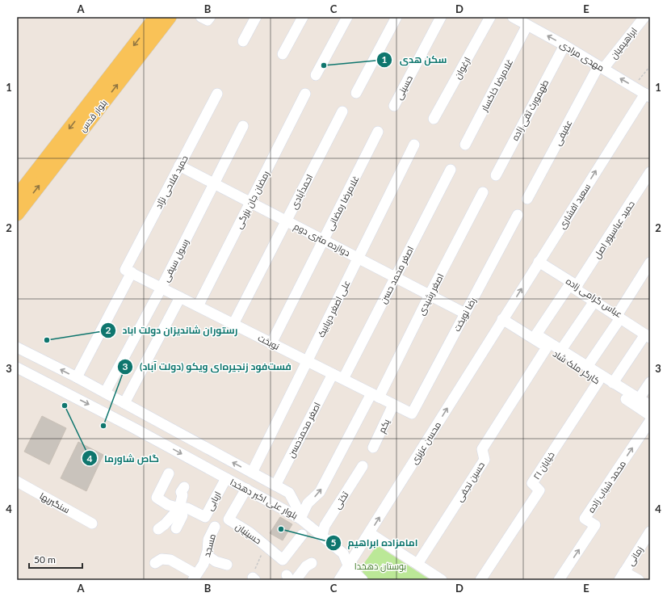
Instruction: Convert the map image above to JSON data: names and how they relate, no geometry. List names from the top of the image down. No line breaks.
{"streets":{"main road":["بلوار قدس"],"street":["ابراهیمیان","مهدی مرادی","ارغوان","غلامرضا خاکسار","حسینی","طهمورث تقی زاده","عفیفی","حمید فلاحی نژاد","احمدآبادی","رمضان جان بزرگی","غلامرضا رمضانی","سعید افشاری","حمید عباسپور اصل","دوازده متری دوم","رسول سیفی","اصغر محمد حسن","اصغر رشیدی","عباس گرامی زاده","علی اصغر دریابیک","رضا نوبخت","نوبخت","کارگر ملک شاد","یکم","اصغر محمدحسن","محسن عزیزی","خیابان ۲۱","حسین نجفی","محمد شباب زاده","بلوار علی اکبر دهخدا","تختی","اربابی","سنگبریها","حسینیان","مسجد","زمانی"]},"crossings":[["ابراهیمیان","مهدی مرادی"],["ابراهیمیان","عفیفی"],["مهدی مرادی","غلامرضا خاکسار"],["مهدی مرادی","طهمورث تقی زاده"],["مهدی مرادی","عفیفی"],["مهدی مرادی","سعید افشاری"],["حمید فلاحی نژاد","دوازده متری دوم"],["حمید فلاحی نژاد","نوبخت"],["حمید فلاحی نژاد","بلوار علی اکبر دهخدا"],["احمدآبادی","دوازده متری دوم"],["احمدآبادی","نوبخت"],["رمضان جان بزرگی","دوازده متری دوم"],["رمضان جان بزرگی","نوبخت"],["غلامرضا رمضانی","دوازده متری دوم"],["غلامرضا رمضانی","نوبخت"],["سعید افشاری","عباس گرامی زاده"],["سعید افشاری","کارگر ملک شاد"],["سعید افشاری","محسن عزیزی"],["حمید عباسپور اصل","عباس گرامی زاده"],["دوازده متری دوم","رسول سیفی"],["دوازده متری دوم","اصغر محمد حسن"],["دوازده متری دوم","اصغر رشیدی"],["دوازده متری دوم","علی اصغر دریابیک"],["دوازده متری دوم","رضا نوبخت"],["رسول سیفی","نوبخت"],["رسول سیفی","بلوار علی اکبر دهخدا"],["اصغر محمد حسن","نوبخت"],["اصغر رشیدی","نوبخت"],["اصغر رشیدی","بلوار علی اکبر دهخدا"],["علی اصغر دریابیک","نوبخت"],["علی اصغر دریابیک","بلوار علی اکبر دهخدا"],["رضا نوبخت","نوبخت"],["نوبخت","یکم"],["نوبخت","اصغر محمدحسن"],["کارگر ملک شاد","محسن عزیزی"],["کارگر ملک شاد","خیابان ۲۱"],["کارگر ملک شاد","حسین نجفی"],["اصغر محمدحسن","بلوار علی اکبر دهخدا"],["بلوار علی اکبر دهخدا","اربابی"],["بلوار علی اکبر دهخدا","حسینیان"]],"one_way":["مهدی مرادی","سعید افشاری","اصغر رشیدی","محسن عزیزی","محمد شباب زاده"],"parks":["بوستان دهخدا"],"places":["سكن هدى","رستوران شاندیزان دولت اباد","گاص شاورما","فست‌فود زنجیره‌ای ویکو (دولت آباد)","امامزاده ابراهیم"],"scale_bar":"50 m","grid":{"columns":["A","B","C","D","E"],"rows":["1","2","3","4"]}}
